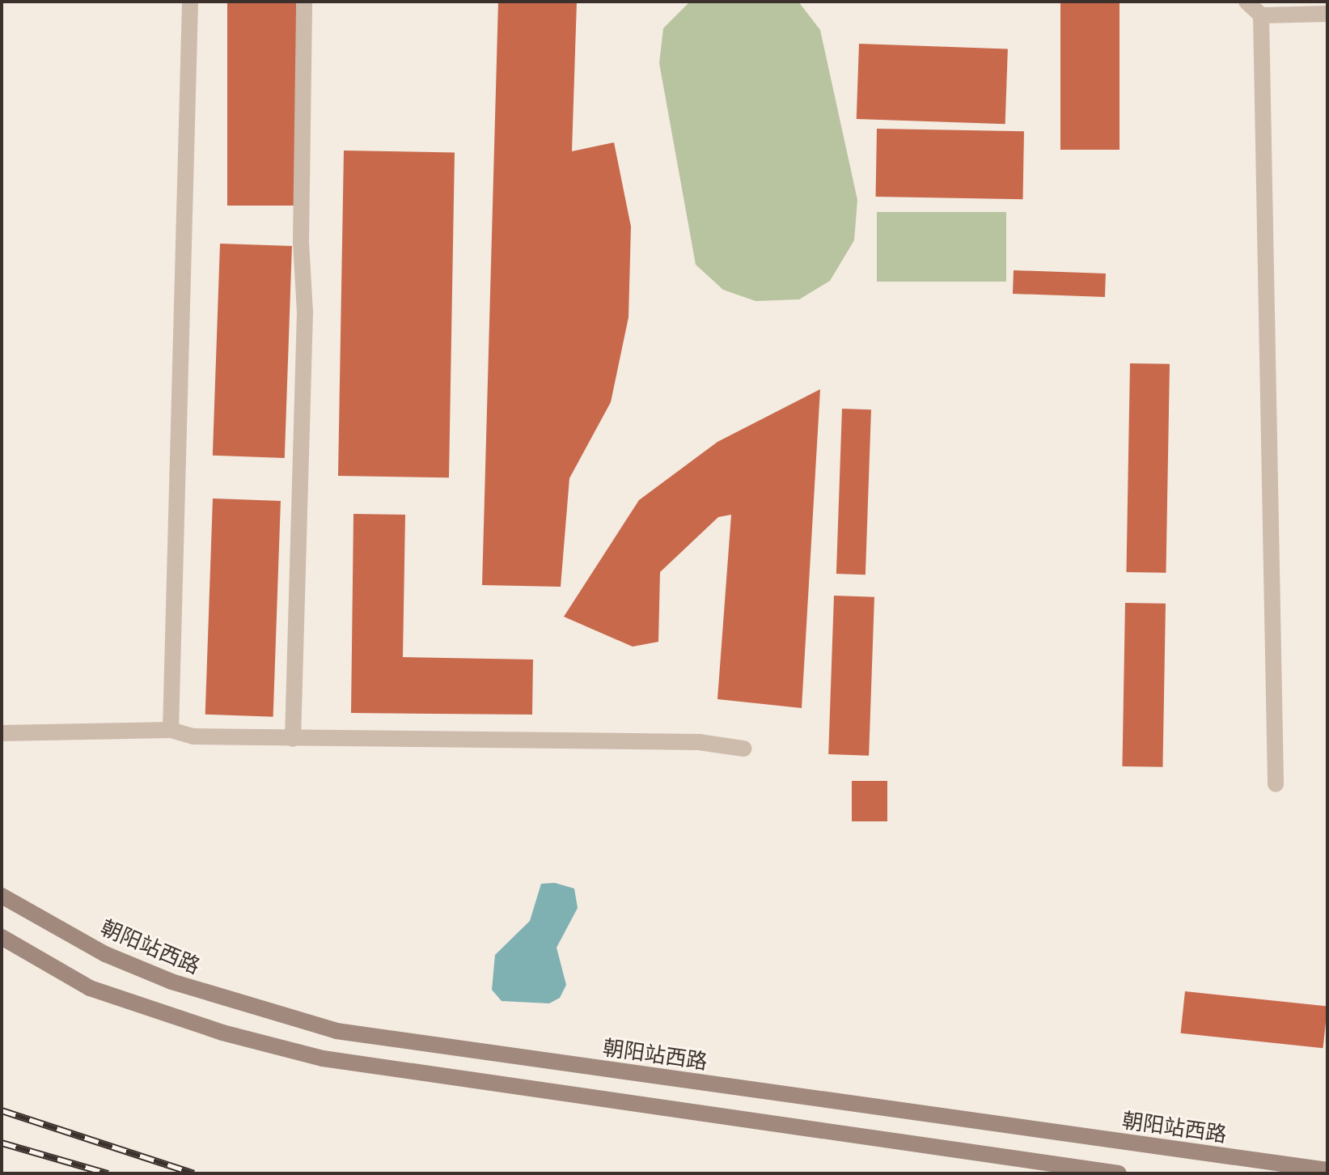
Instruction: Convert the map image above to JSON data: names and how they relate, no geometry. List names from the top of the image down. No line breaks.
{"streets":{"main road":["朝阳站西路"]}}
